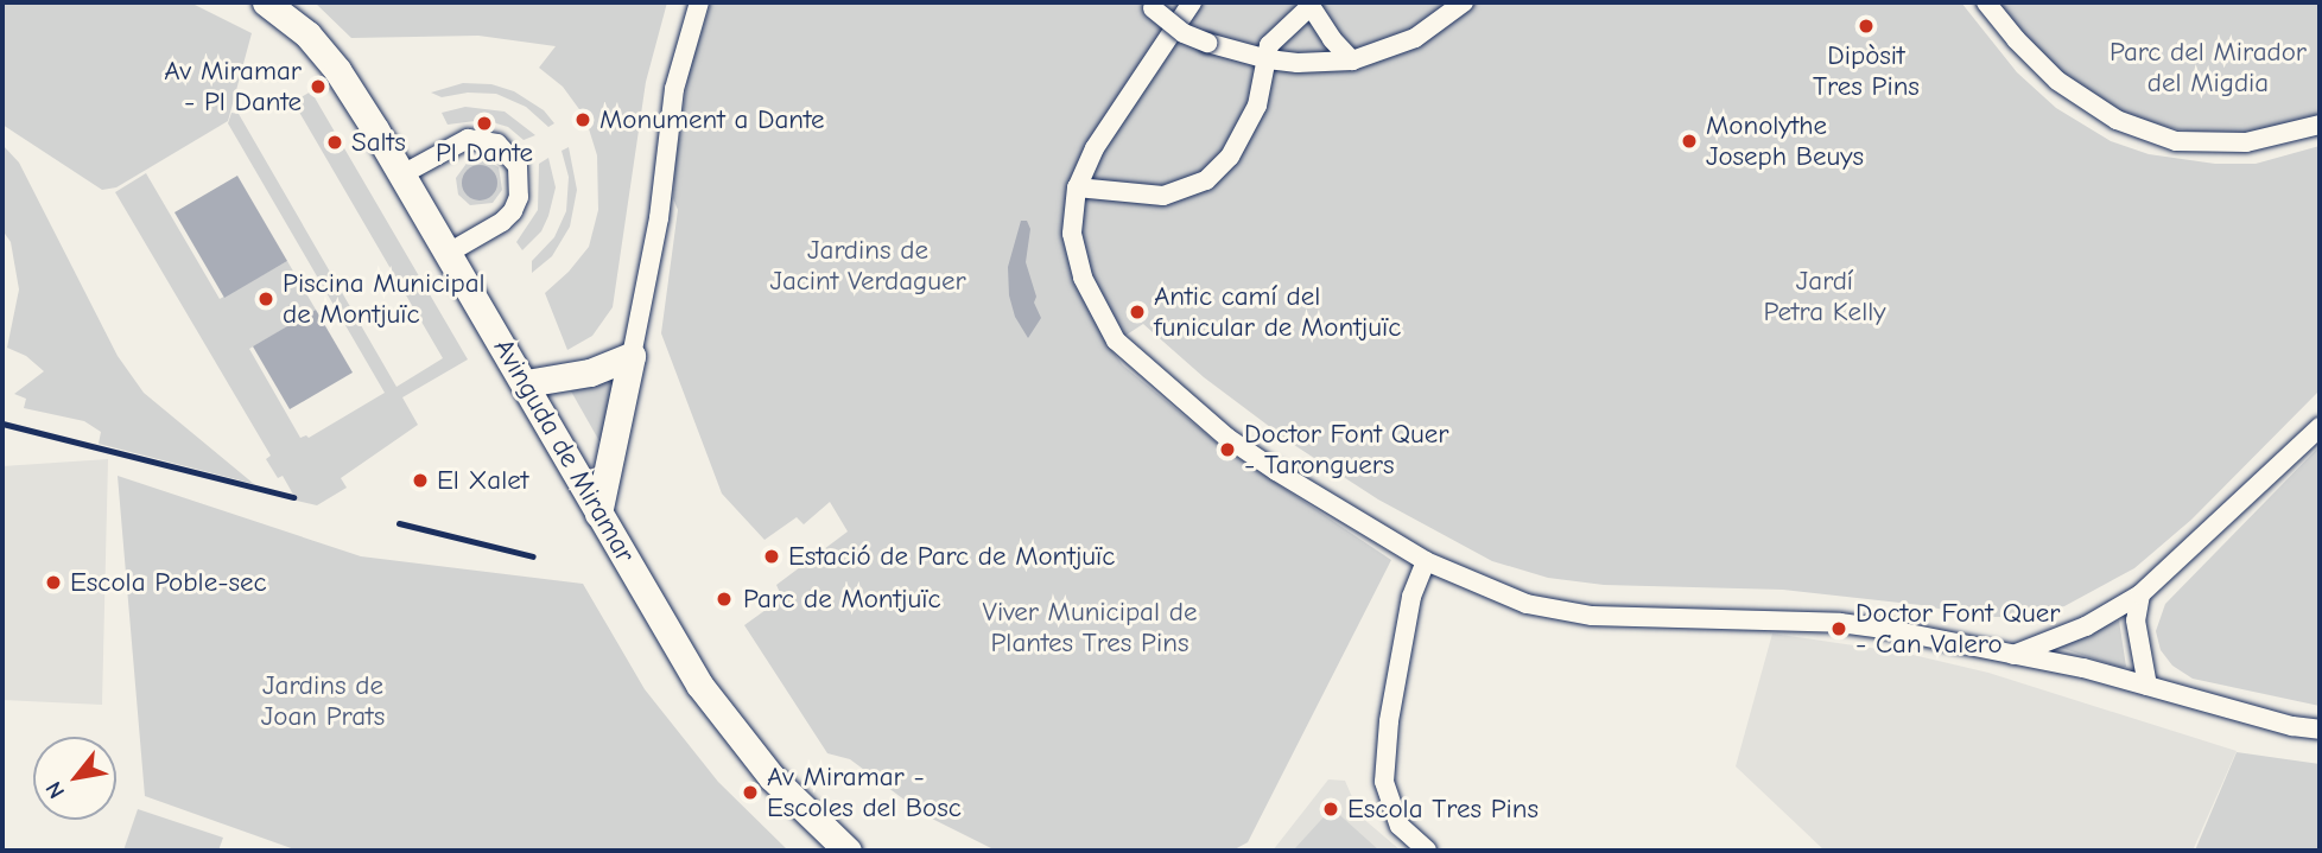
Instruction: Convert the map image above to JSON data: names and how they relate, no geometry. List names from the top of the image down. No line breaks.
{"streets":{"street":["Avinguda de Miramar"]},"parks":["Parc del Mirador del Migdia","Jardins de Jacint Verdaguer","Jardí Petra Kelly","Viver Municipal de Plantes Tres Pins","Jardins de Joan Prats"],"places":["Dipòsit Tres Pins","Av Miramar - Pl Dante","Monument a Dante","Pl Dante","Monolythe Joseph Beuys","Salts","Piscina Municipal de Montjuïc","Antic camí del funicular de Montjuïc","Doctor Font Quer - Taronguers","El Xalet","Estació de Parc de Montjuïc","Escola Poble-sec","Parc de Montjuïc","Doctor Font Quer - Can Valero","Av Miramar - Escoles del Bosc","Escola Tres Pins"],"north":"bottom left"}
